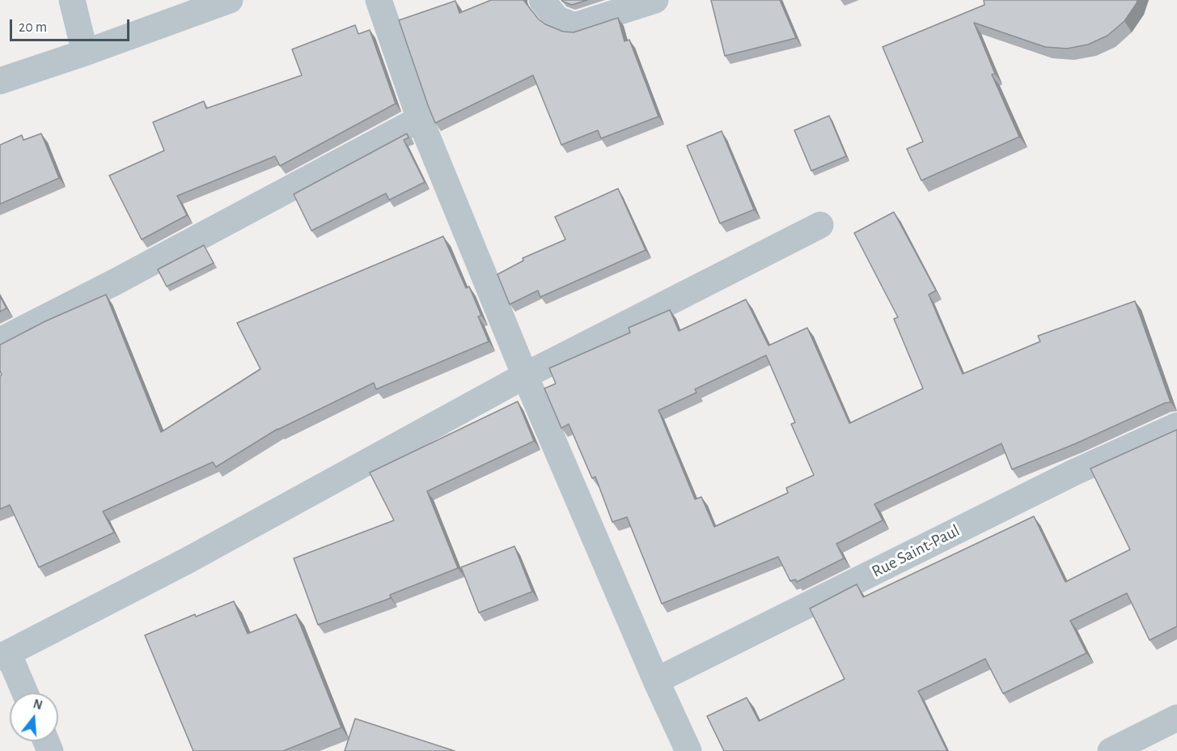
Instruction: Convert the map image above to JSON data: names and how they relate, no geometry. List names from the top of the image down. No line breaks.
{"streets":{"street":["Rue Saint-Paul"]},"scale_bar":"20 m","north":"top"}
